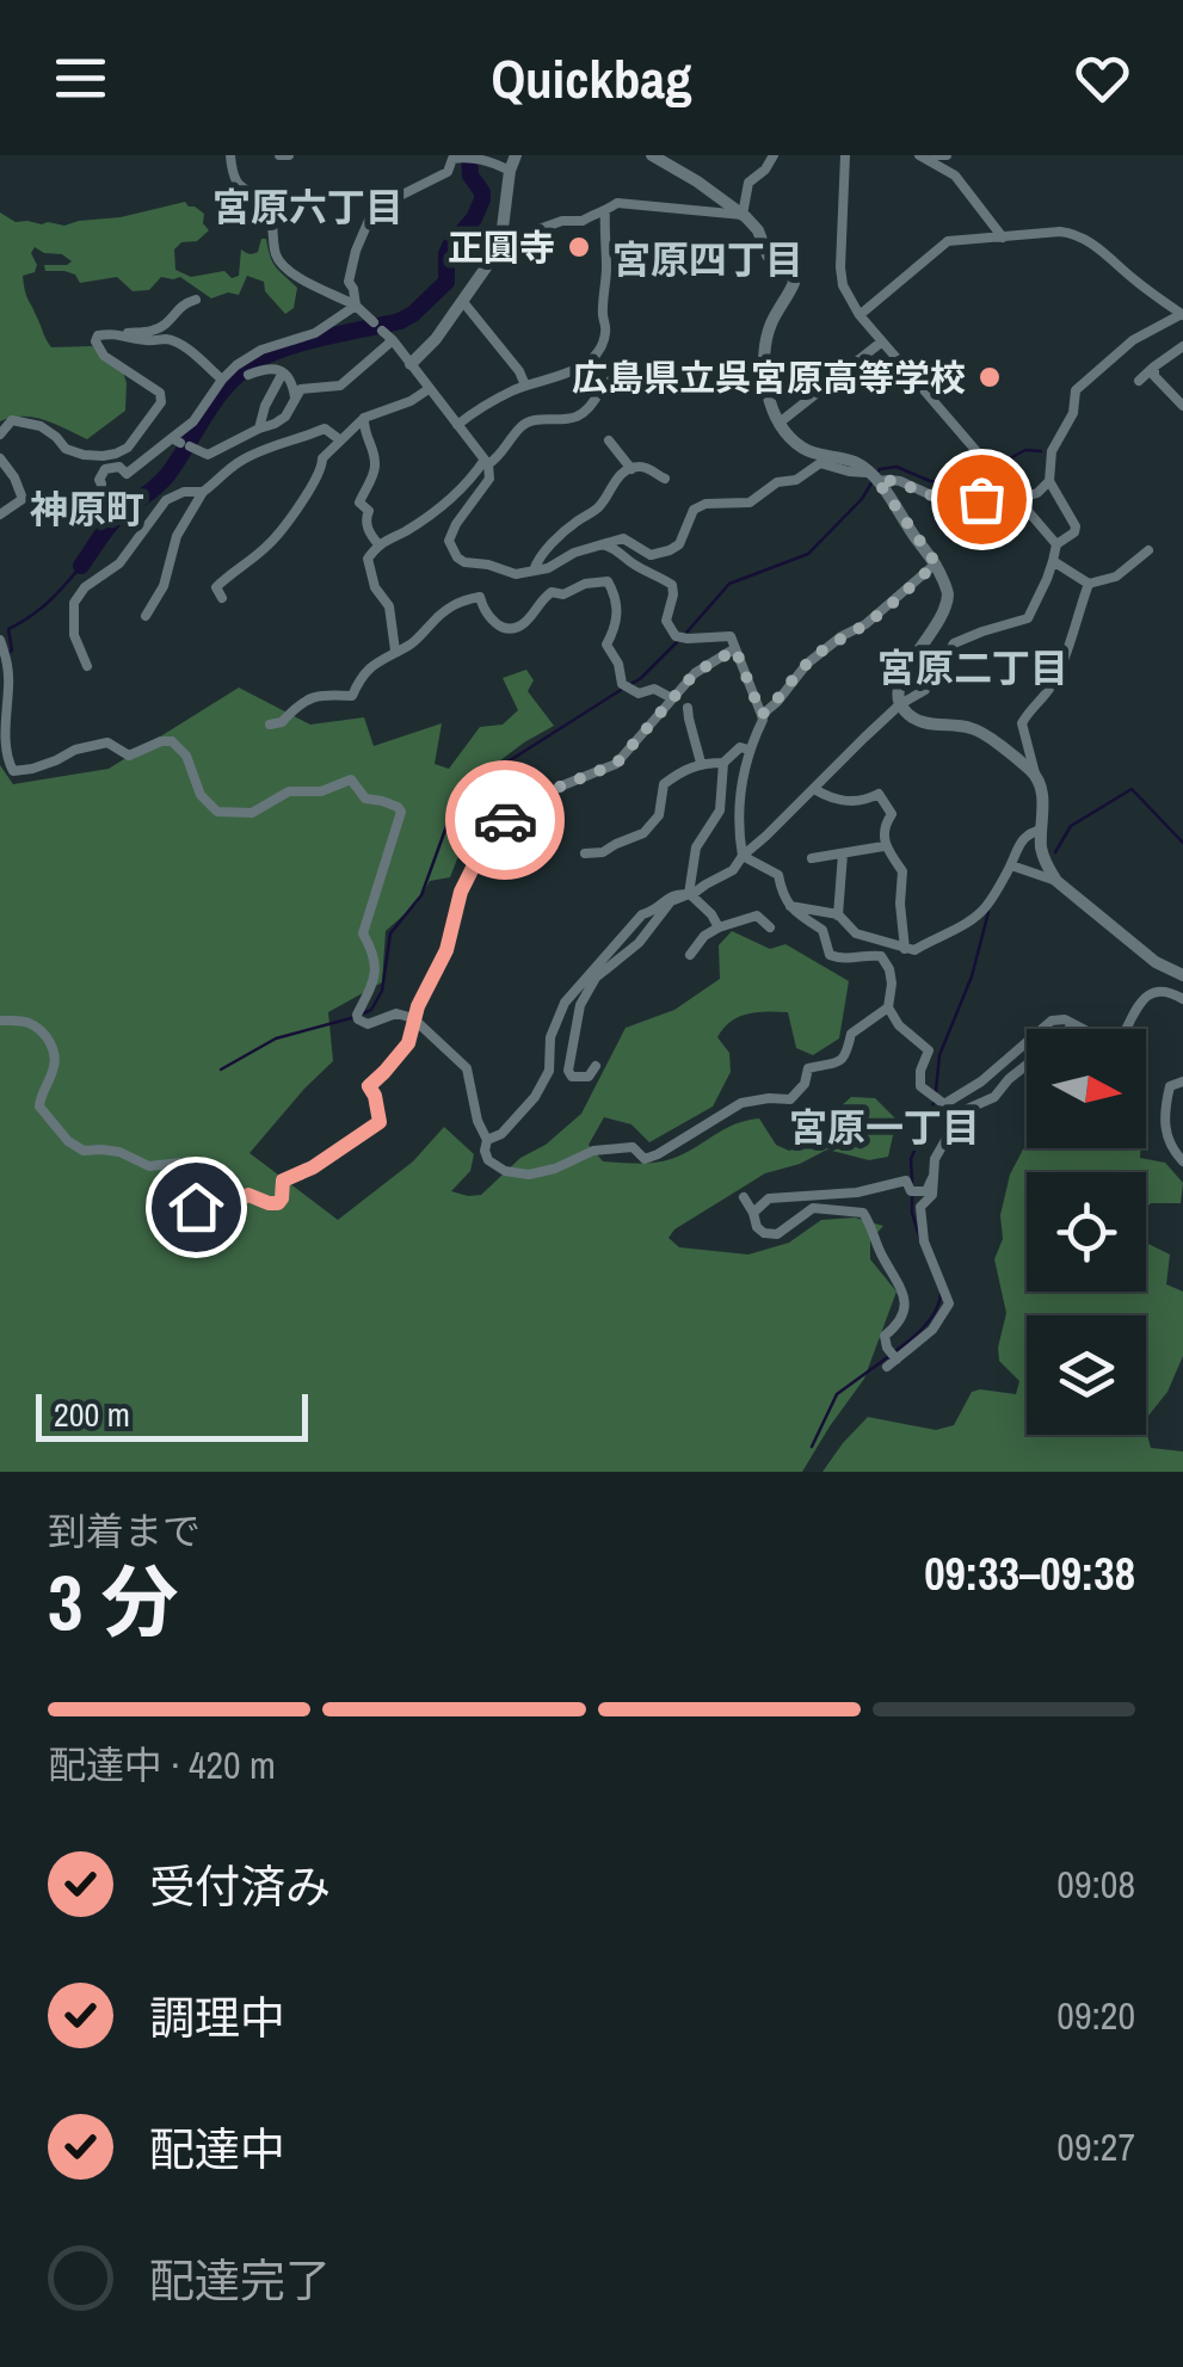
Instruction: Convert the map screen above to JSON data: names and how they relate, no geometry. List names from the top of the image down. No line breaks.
{"districts":["宮原六丁目","宮原四丁目","神原町","宮原二丁目","宮原一丁目"],"places":["正圓寺","広島県立呉宮原高等学校"],"scale_bar":"200 m","north":"right","page":{"header":"Quickbag","scale":"200 m","heading":["3 分","到着まで","09:33–09:38"],"bar":"配達中 · 420 m","list":[["受付済み","09:08"],["調理中","09:20"],["配達中","09:27"],"配達完了"]}}
